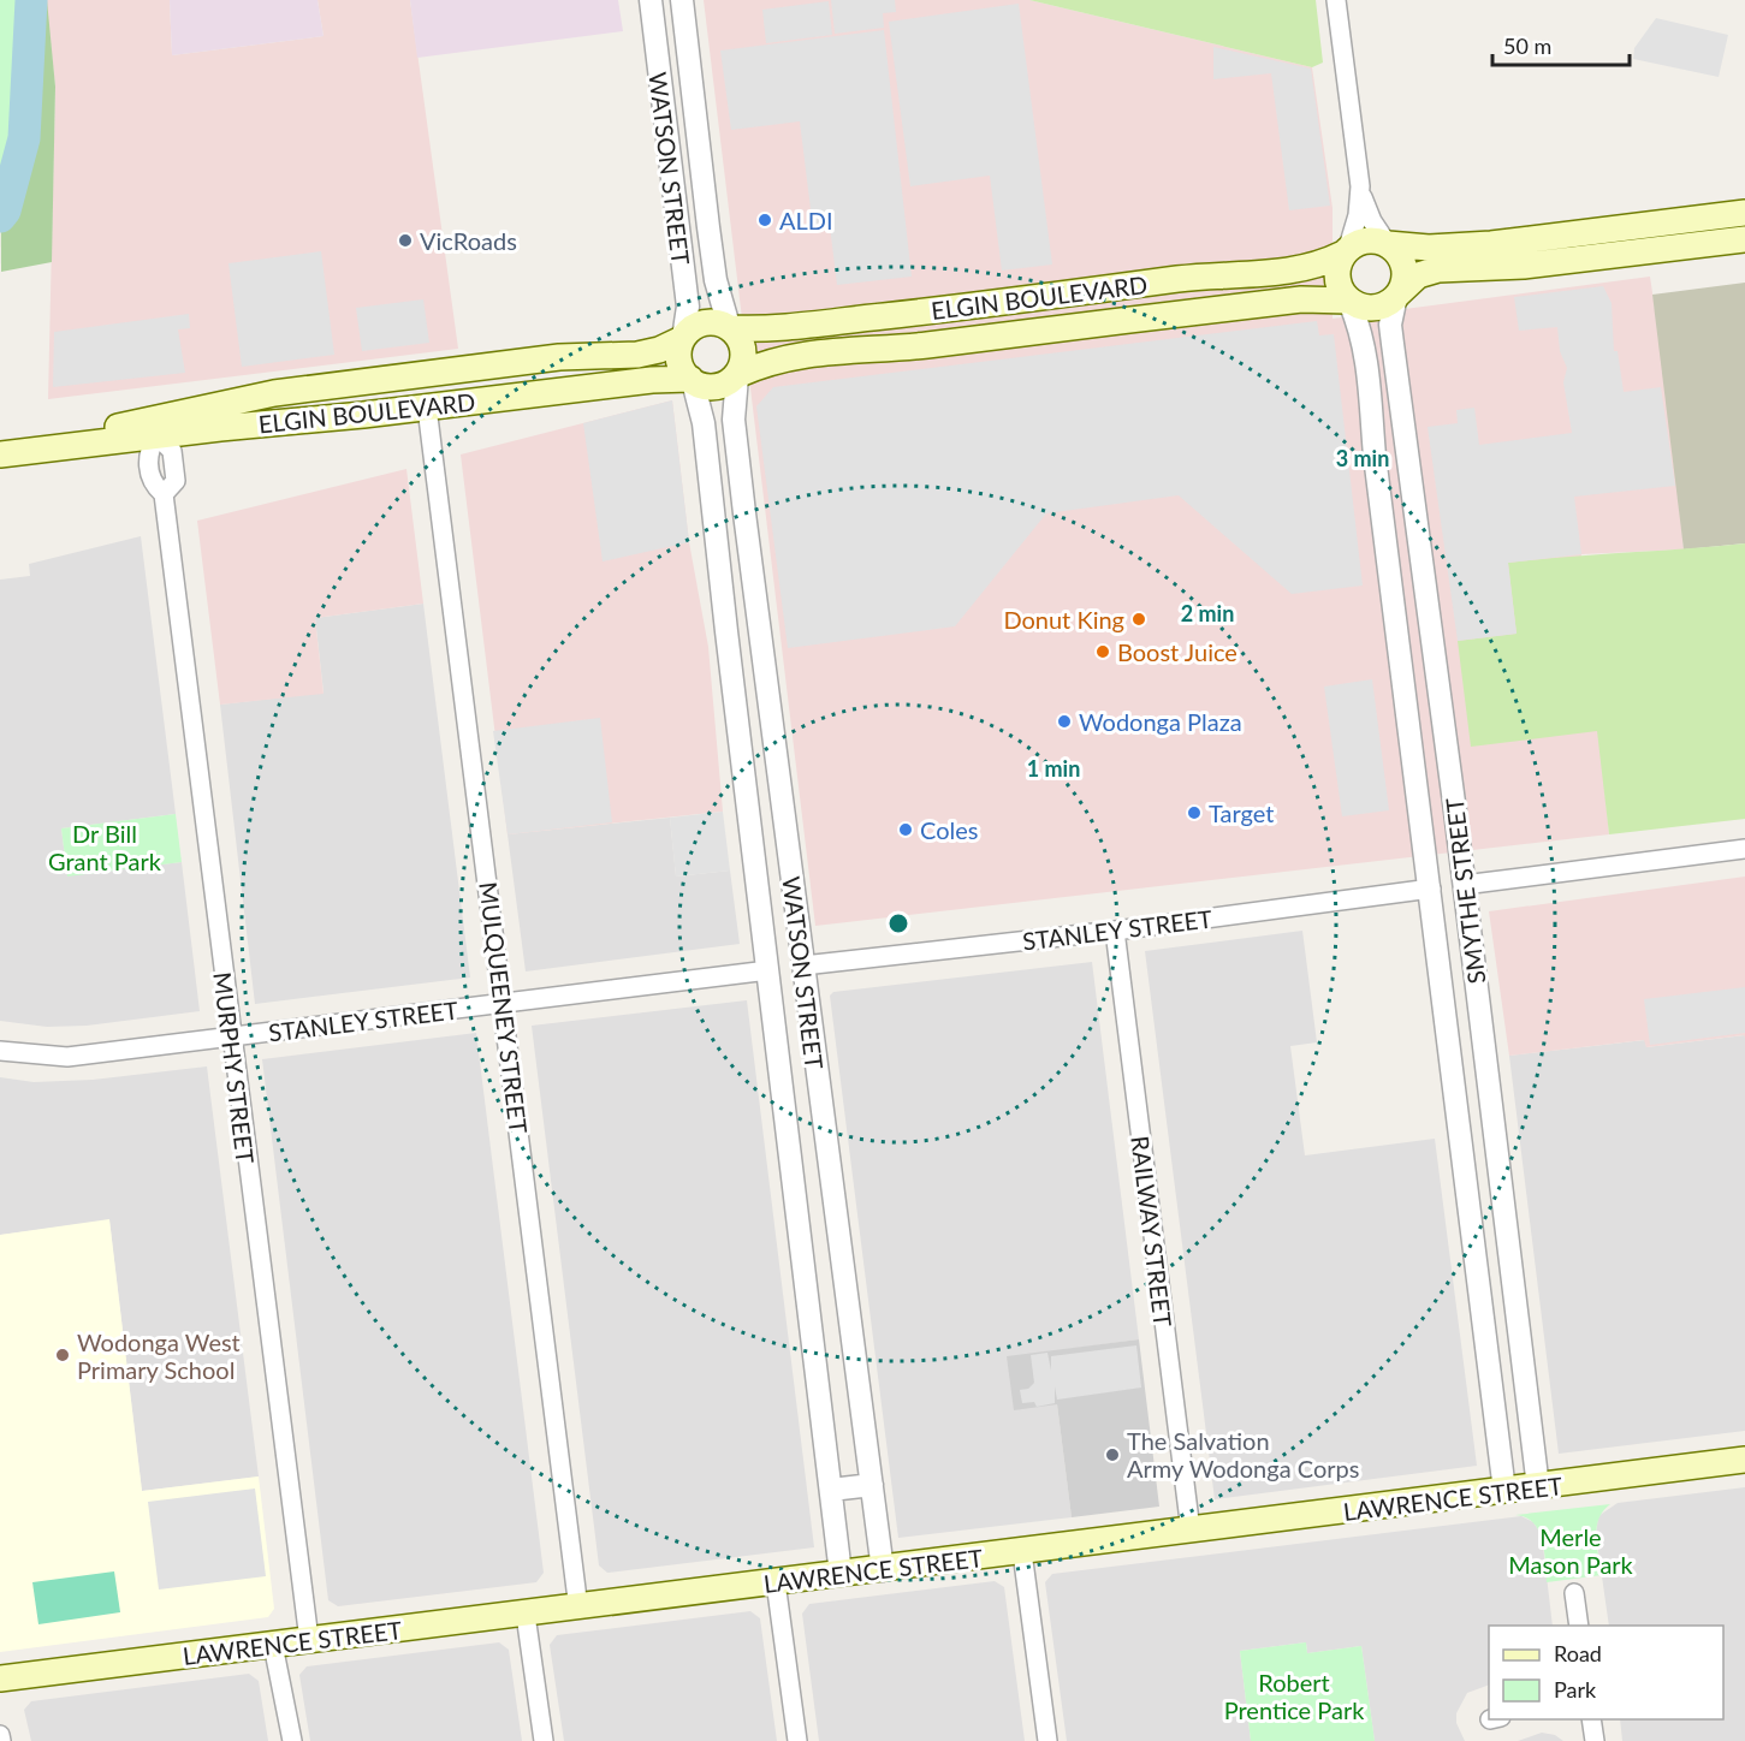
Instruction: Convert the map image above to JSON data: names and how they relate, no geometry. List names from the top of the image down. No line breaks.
{"streets":{"main road":["ELGIN BOULEVARD","LAWRENCE STREET"],"street":["WATSON STREET","SMYTHE STREET","STANLEY STREET","MULQUEENEY STREET","MURPHY STREET","RAILWAY STREET"]},"crossings":[["WATSON STREET","ELGIN BOULEVARD"],["WATSON STREET","STANLEY STREET"],["WATSON STREET","LAWRENCE STREET"],["ELGIN BOULEVARD","SMYTHE STREET"],["ELGIN BOULEVARD","MULQUEENEY STREET"],["ELGIN BOULEVARD","MURPHY STREET"],["SMYTHE STREET","STANLEY STREET"],["SMYTHE STREET","LAWRENCE STREET"],["STANLEY STREET","MULQUEENEY STREET"],["STANLEY STREET","MURPHY STREET"],["STANLEY STREET","RAILWAY STREET"],["MULQUEENEY STREET","LAWRENCE STREET"],["MURPHY STREET","LAWRENCE STREET"],["RAILWAY STREET","LAWRENCE STREET"]],"parks":["Dr Bill Grant Park","Merle Mason Park","Robert Prentice Park"],"places":["ALDI","VicRoads","Donut King","Boost Juice","Wodonga Plaza","Target","Coles","Wodonga West Primary School","The Salvation Army Wodonga Corps"],"legend":["Road","Park"],"scale_bar":"50 m","rings":["3 min","2 min","1 min"]}
